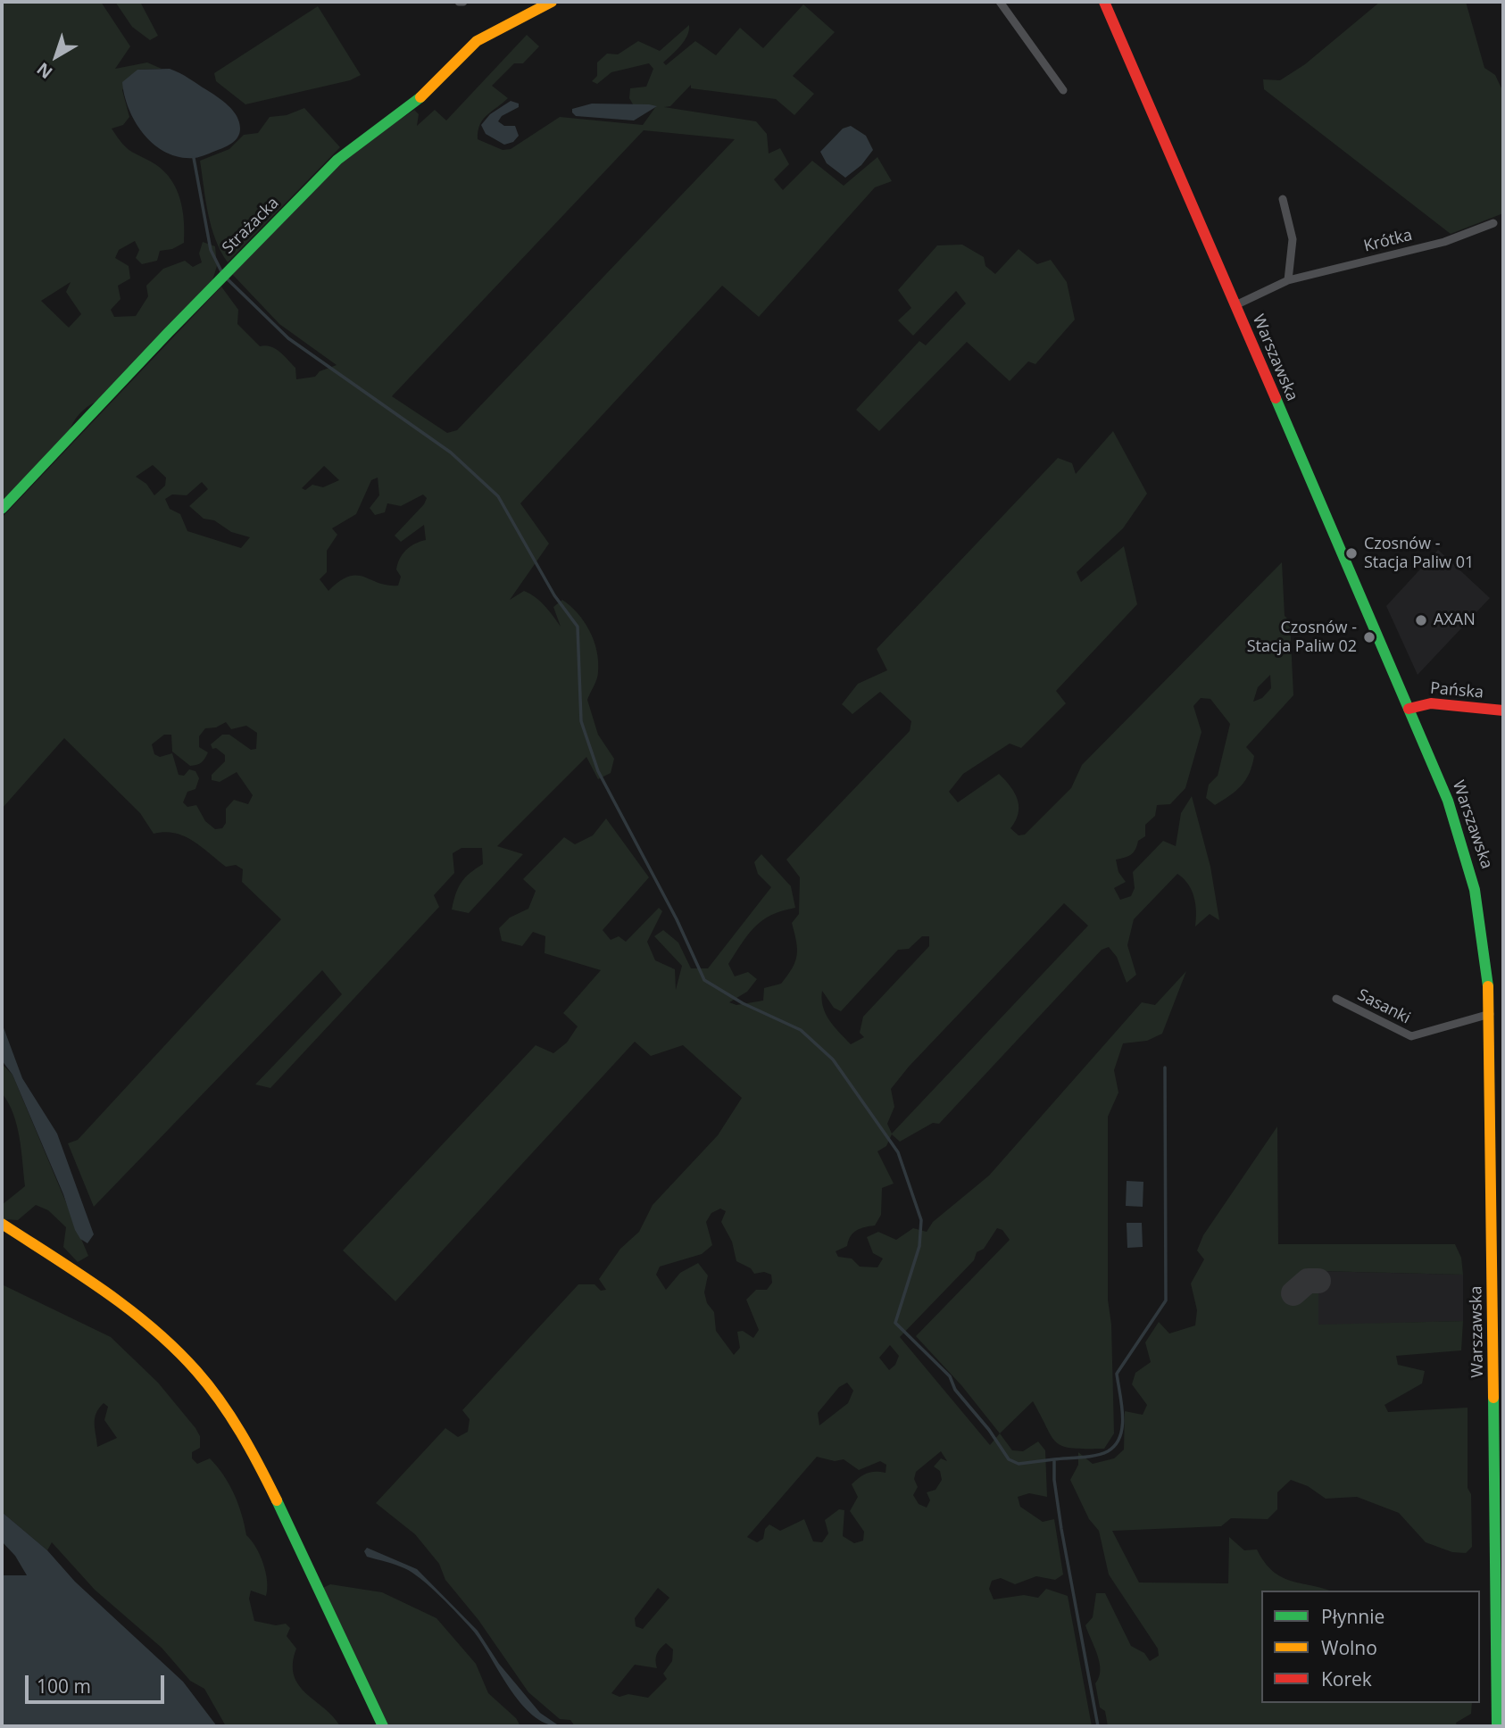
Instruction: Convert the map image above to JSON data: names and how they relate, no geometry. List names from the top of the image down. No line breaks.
{"streets":{"street":["Strażacka","Krótka","Warszawska","Pańska","Sasanki"]},"crossings":[["Krótka","Warszawska"],["Warszawska","Pańska"],["Warszawska","Sasanki"]],"places":["Czosnów - Stacja Paliw 01","AXAN","Czosnów - Stacja Paliw 02"],"legend":["Płynnie","Wolno","Korek"],"scale_bar":"100 m","north":"bottom left"}
